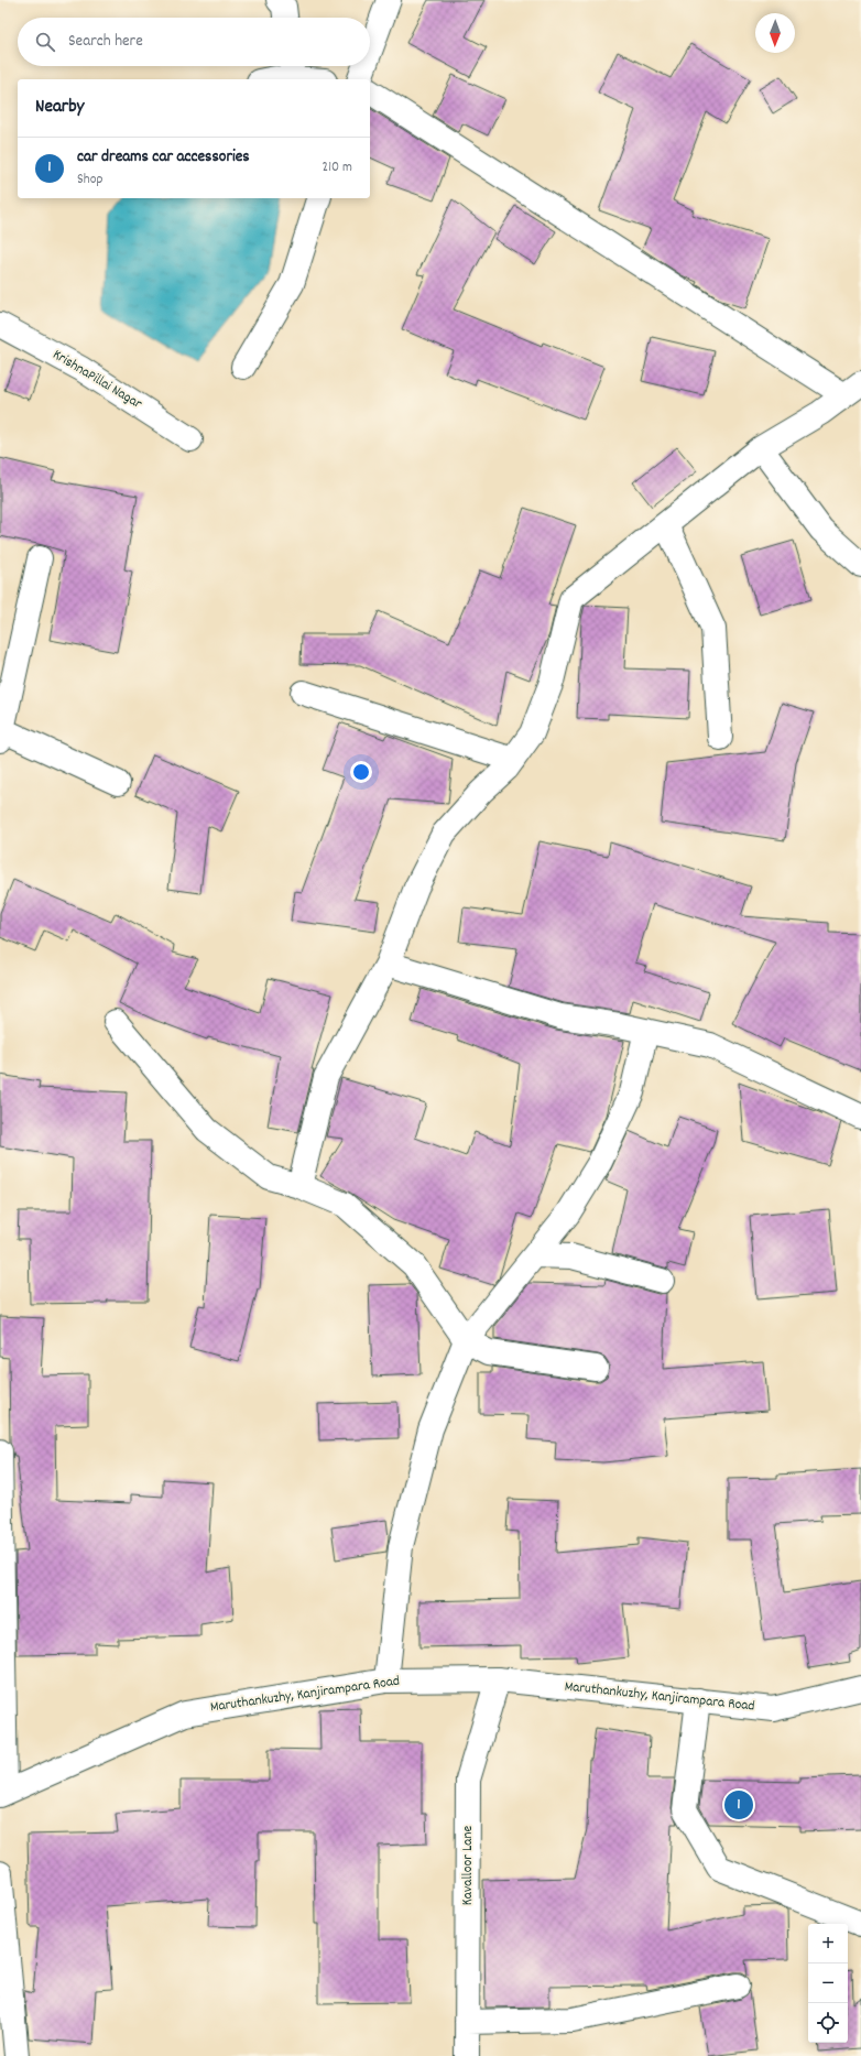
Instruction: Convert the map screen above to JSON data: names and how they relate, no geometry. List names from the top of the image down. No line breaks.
{"streets":{"street":["KrishnaPillai Nagar","Maruthankuzhy, Kanjirampara Road","Kavalloor Lane"]},"crossings":[["Maruthankuzhy, Kanjirampara Road","Kavalloor Lane"]],"north":"bottom","page":{"search":"Search here","heading":"Nearby","list":[{"mark":"1","name":"car dreams car accessories","note":"Shop","value":"210 m"}],"pins":"1","map_buttons":["+","−"]}}
